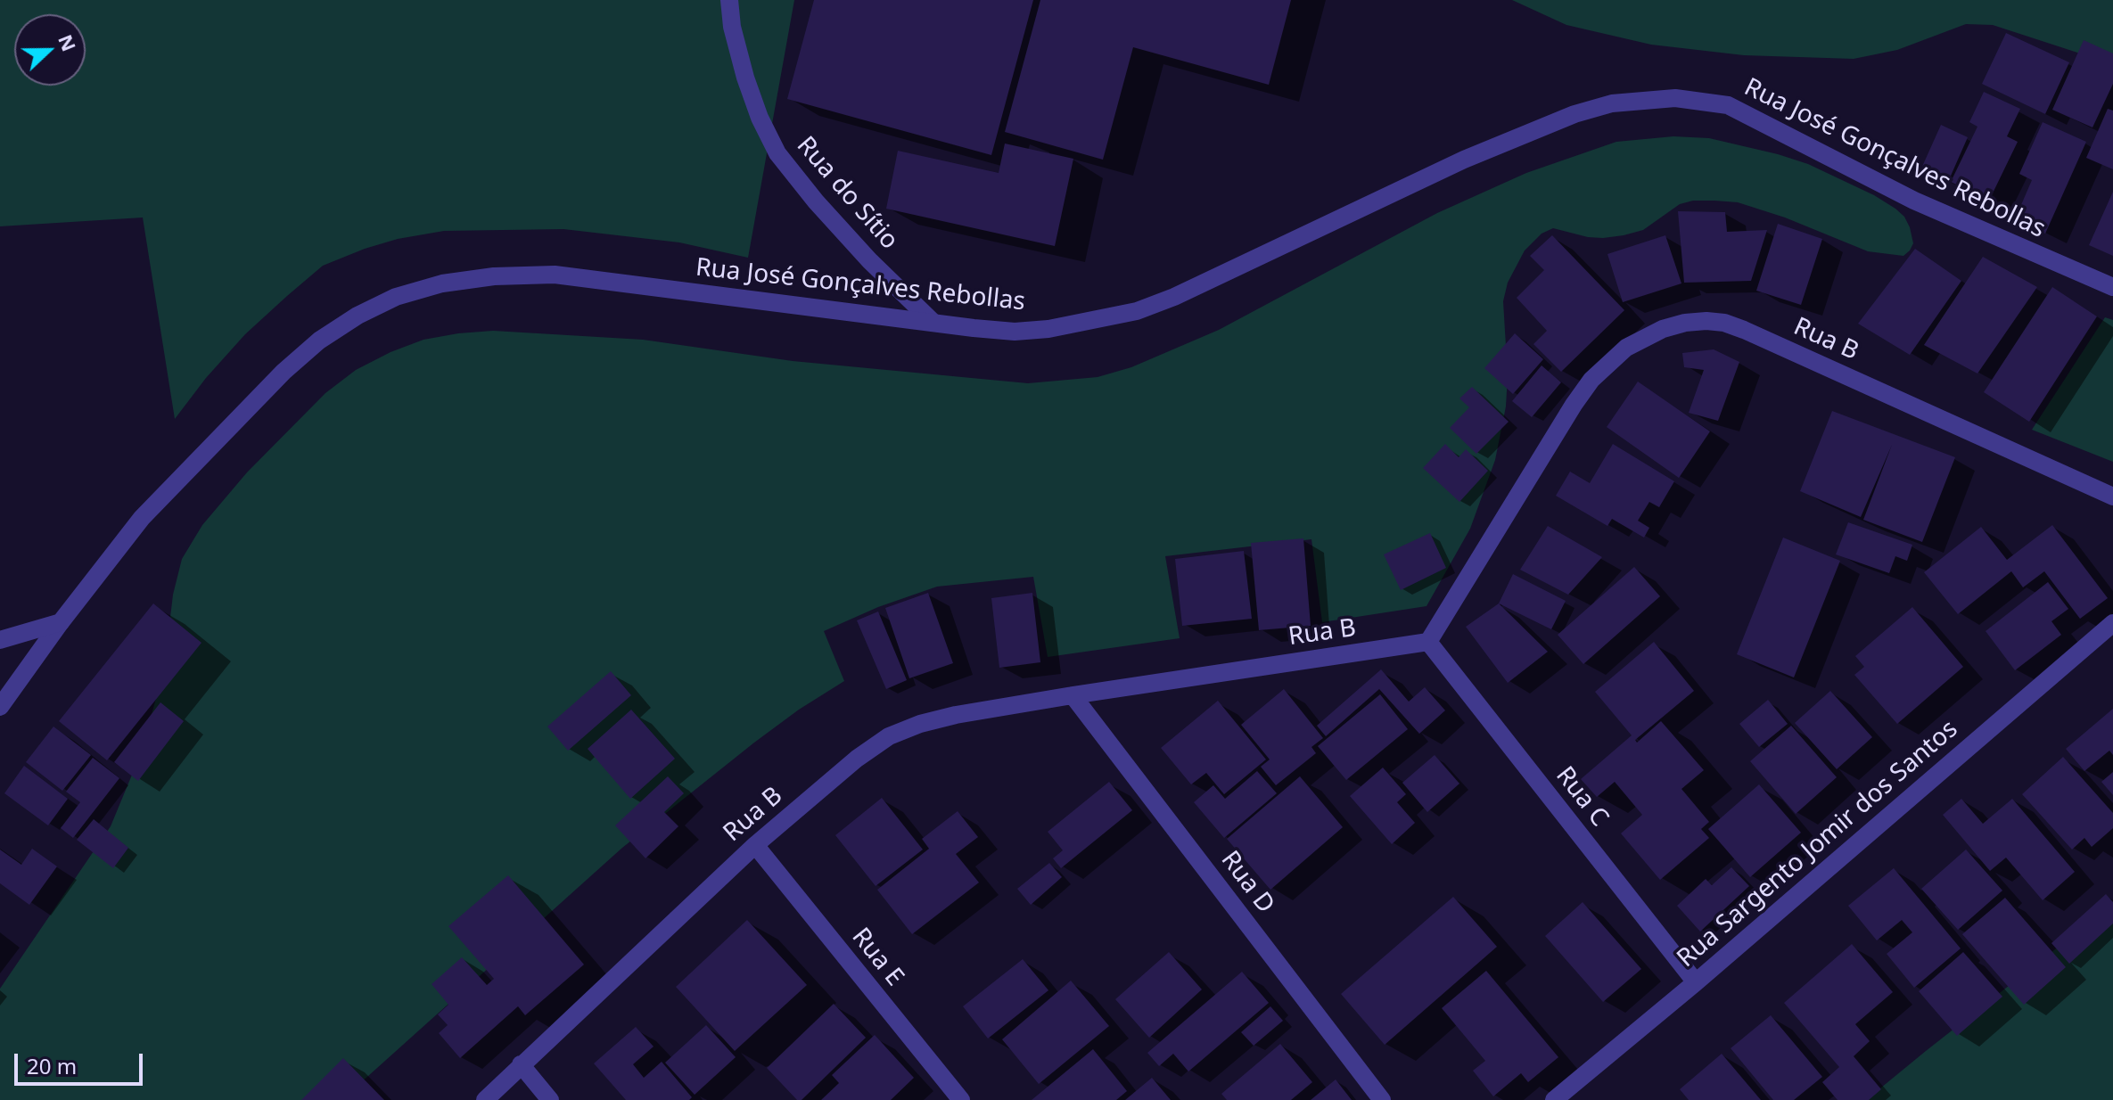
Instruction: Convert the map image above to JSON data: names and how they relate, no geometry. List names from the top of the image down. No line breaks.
{"streets":{"street":["Rua José Gonçalves Rebollas","Rua do Sítio","Rua B","Rua C","Rua Sargento Jomir dos Santos","Rua D","Rua E"]},"crossings":[["Rua José Gonçalves Rebollas","Rua do Sítio"],["Rua B","Rua C"],["Rua B","Rua D"],["Rua B","Rua E"],["Rua C","Rua Sargento Jomir dos Santos"]],"scale_bar":"20 m","north":"right"}
